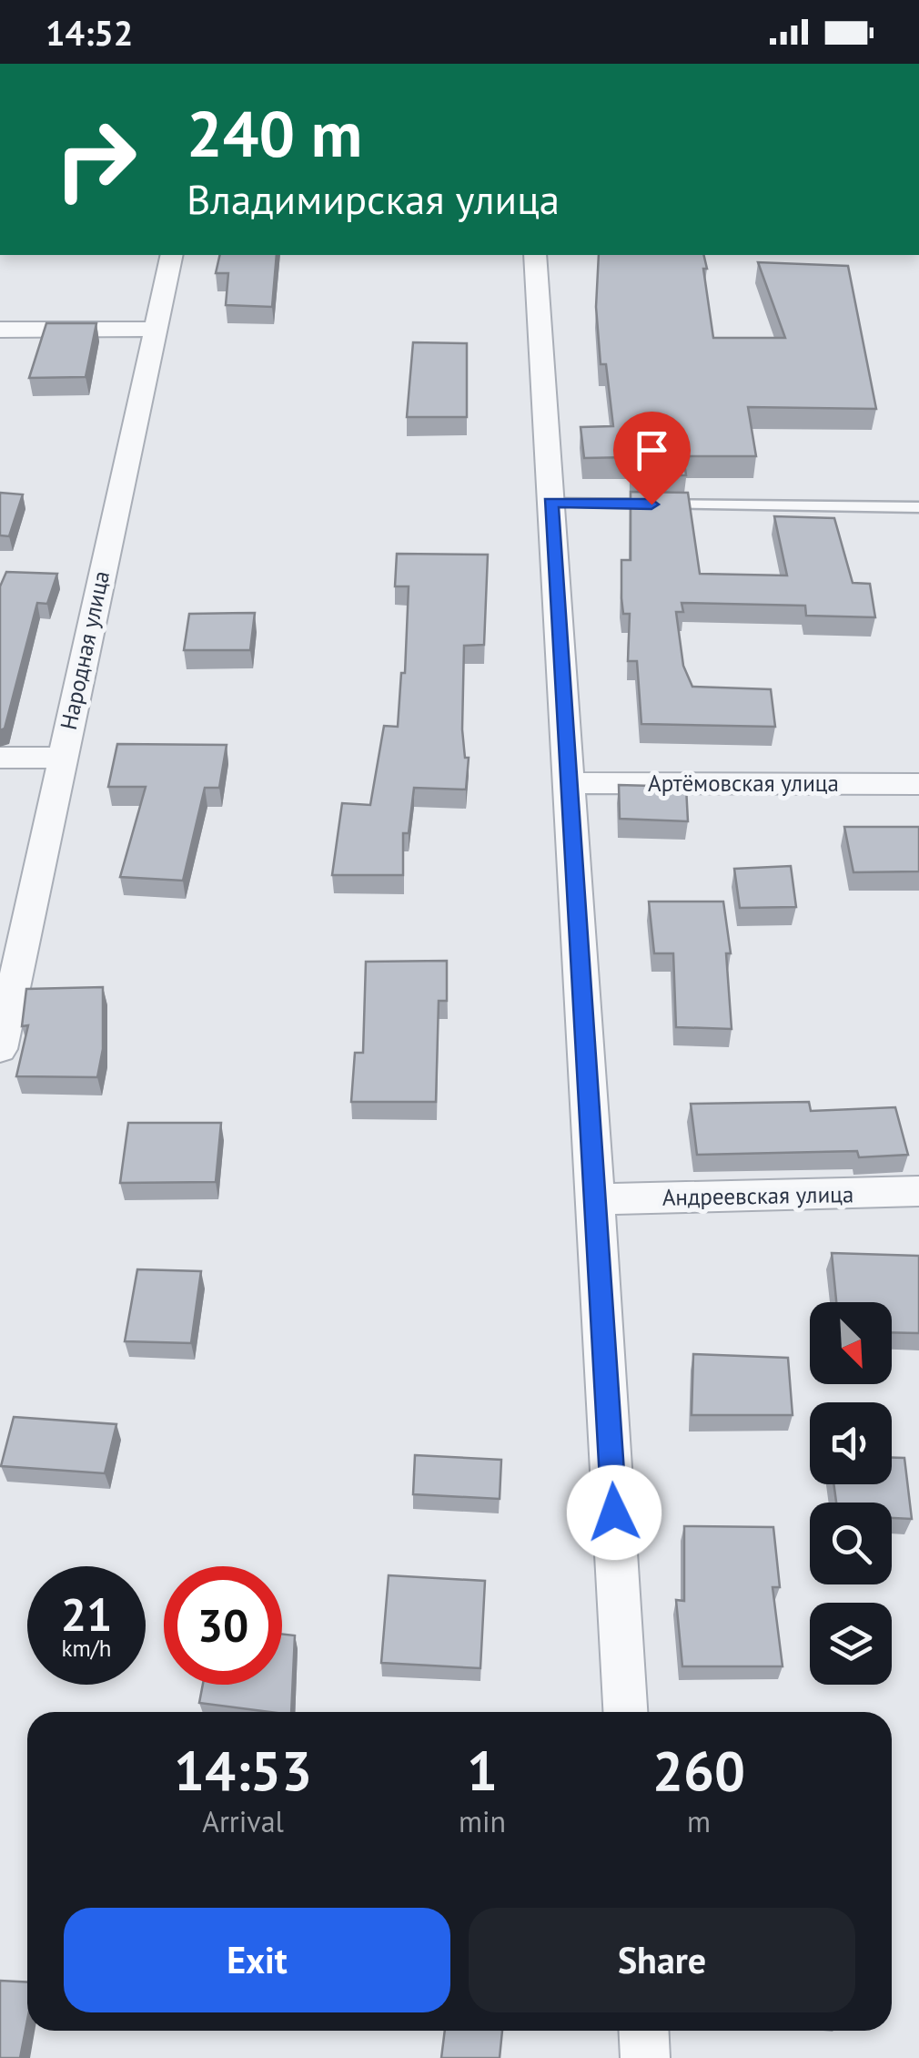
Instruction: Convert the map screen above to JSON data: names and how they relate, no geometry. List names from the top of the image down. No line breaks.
{"streets":{"street":["Народная улица","Артёмовская улица","Андреевская улица"]},"north":"bottom right","page":{"status":"14:52","turn":["240 m","Владимирская улица"],"speed":"21 km/h","limit":"30","eta":["14:53","Arrival","1","min","260","m"],"buttons":["Exit","Share"]}}
